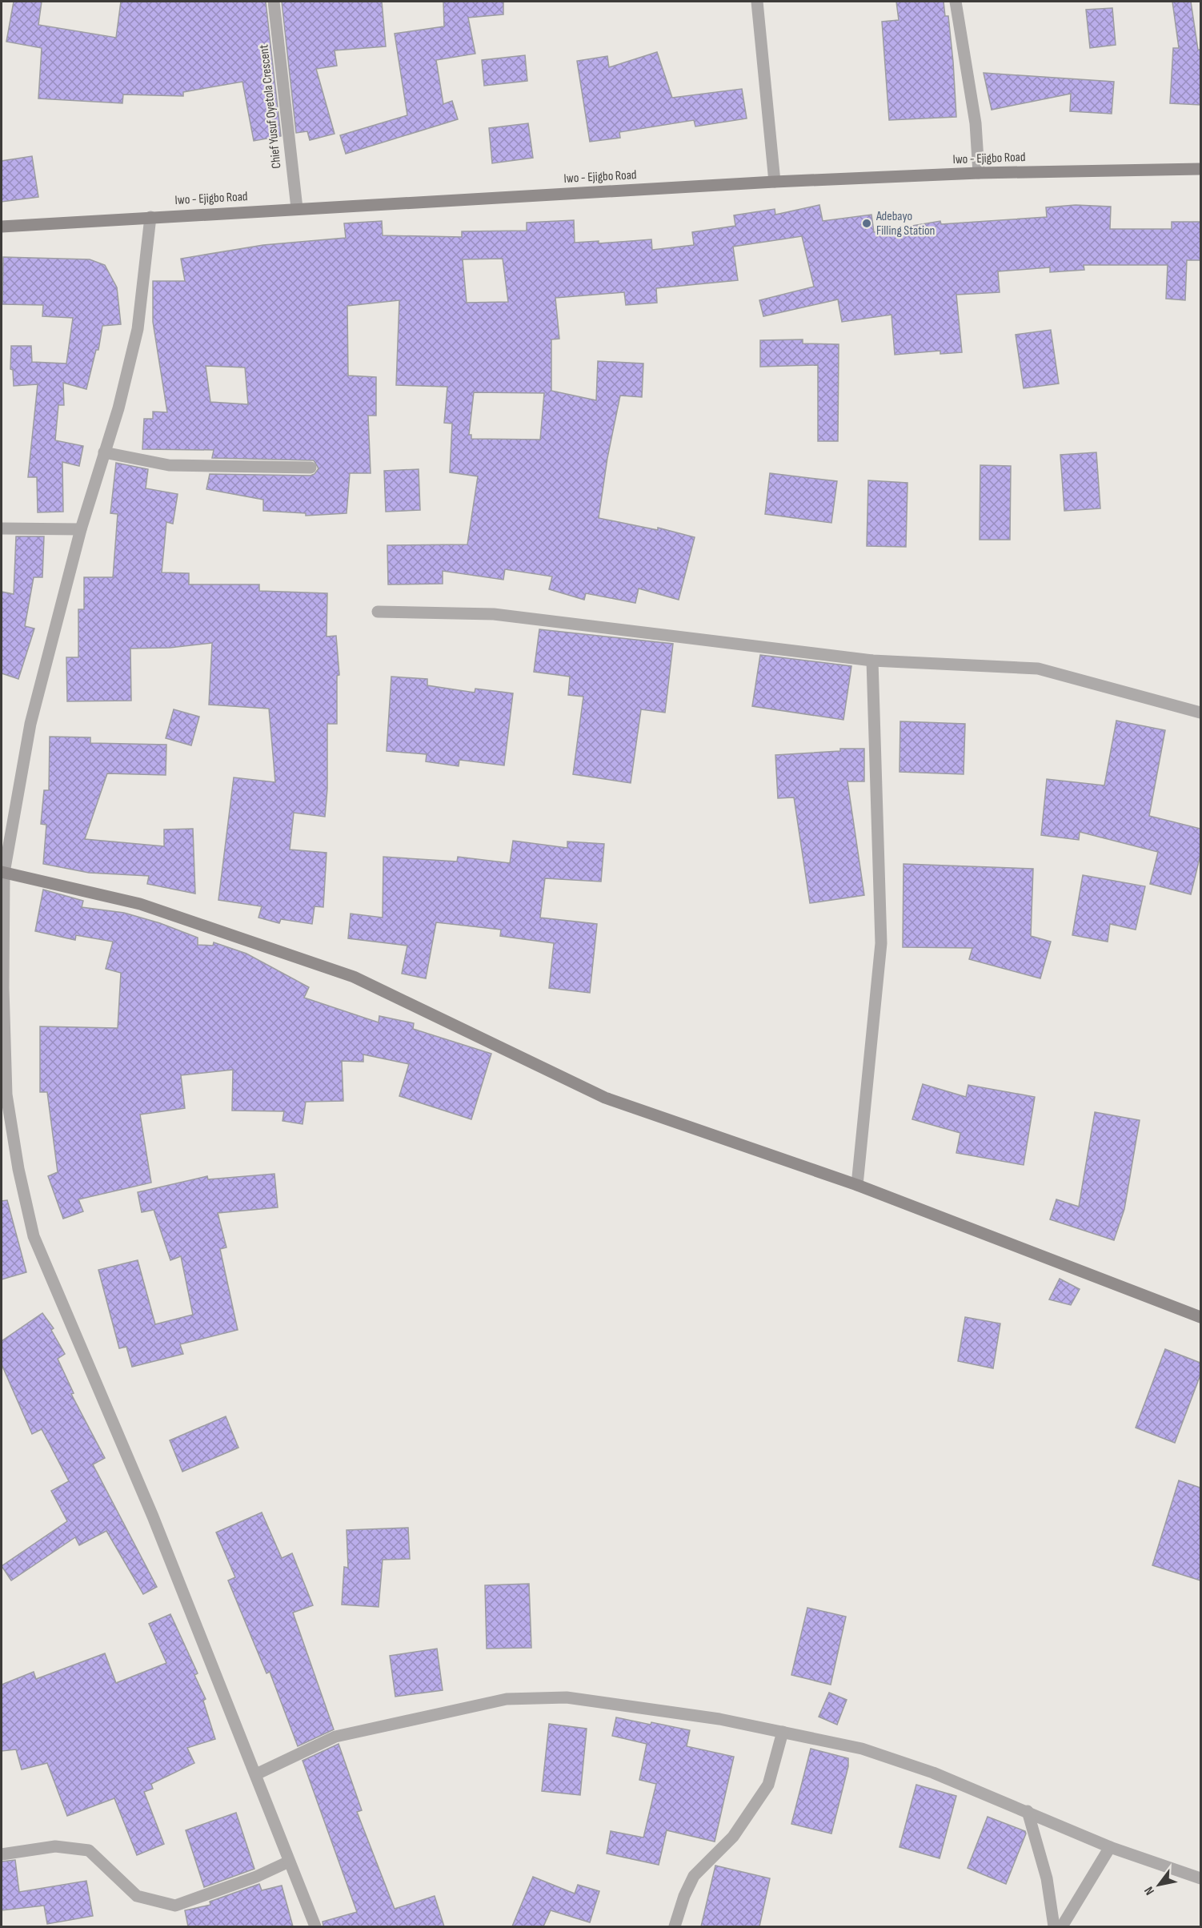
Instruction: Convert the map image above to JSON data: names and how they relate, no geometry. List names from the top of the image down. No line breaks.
{"streets":{"main road":["Iwo - Ejigbo Road"],"street":["Chief Yusuf Oyetola Crescent"]},"crossings":[["Chief Yusuf Oyetola Crescent","Iwo - Ejigbo Road"]],"places":["Adebayo Filling Station"],"north":"bottom left"}
